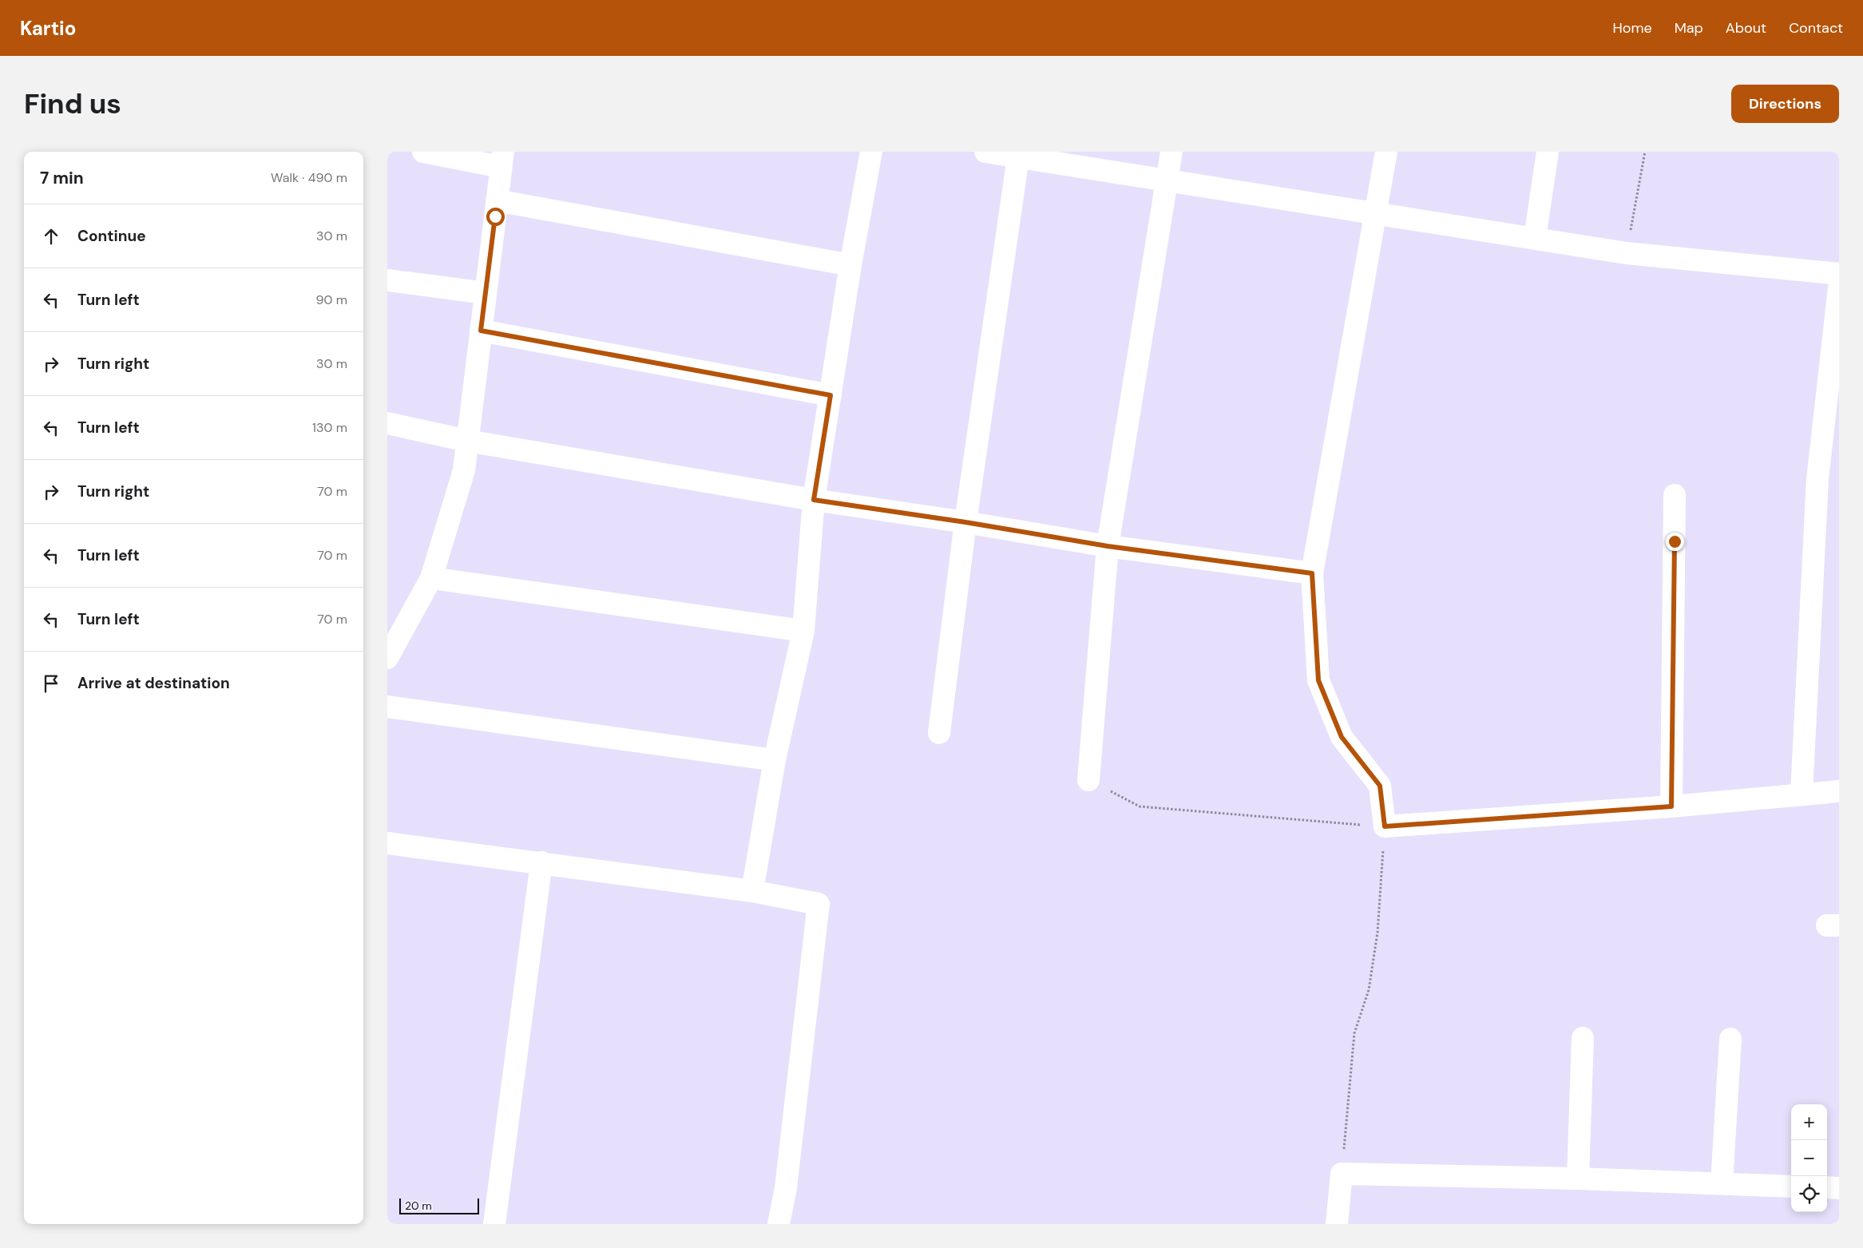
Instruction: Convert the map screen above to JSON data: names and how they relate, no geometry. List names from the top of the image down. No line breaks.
{"scale_bar":"20 m","page":{"header":"Kartio","nav":["Home","Map","About","Contact"],"buttons":"Directions","title":"Find us","heading":["7 min","Walk · 490 m"],"list":[["Continue","30 m"],["Turn left","90 m"],["Turn right","30 m"],["Turn left","130 m"],["Turn right","70 m"],["Turn left","70 m"],["Turn left","70 m"],"Arrive at destination"],"map_buttons":["+","−"],"scale":"20 m"}}
